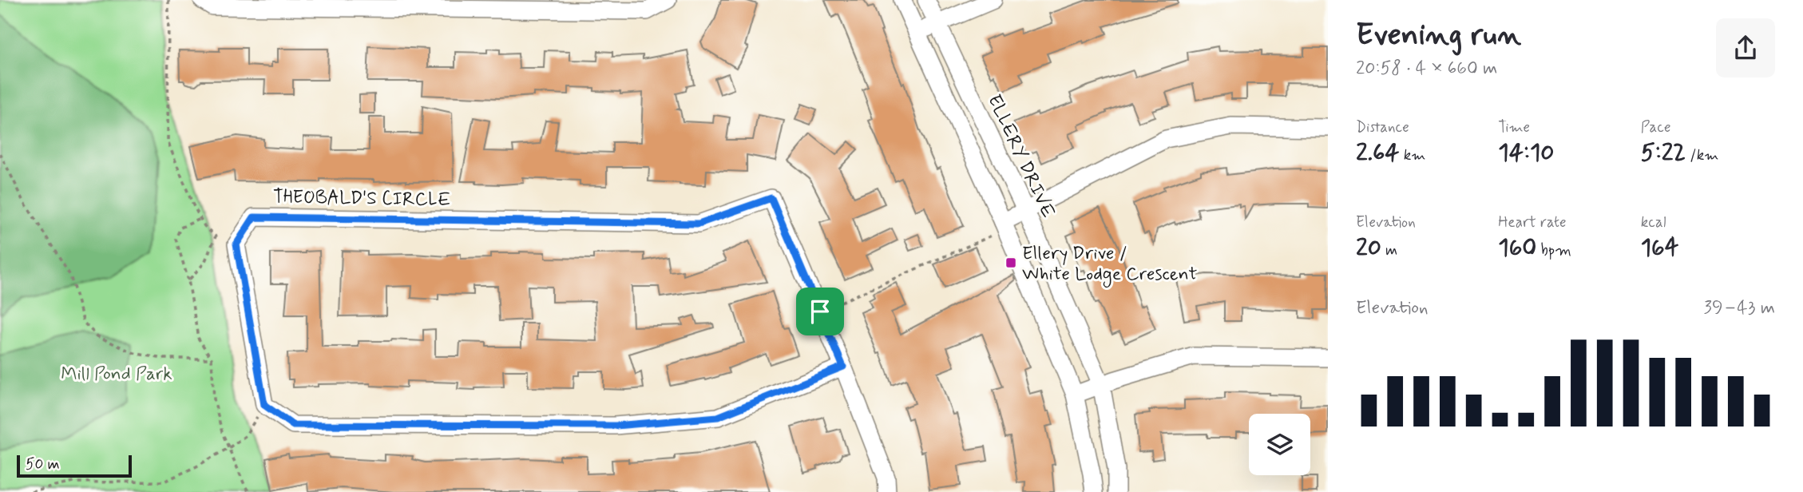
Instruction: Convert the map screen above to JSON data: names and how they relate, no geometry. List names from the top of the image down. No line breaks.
{"streets":{"street":["ELLERY DRIVE","THEOBALD'S CIRCLE"]},"parks":["Mill Pond Park"],"places":{"transit":["Ellery Drive / White Lodge Crescent"]},"scale_bar":"50 m","page":{"heading":["Evening run","20:58 · 4 × 660 m"],"stats":[["Distance","2.64 km"],["Time","14:10"],["Pace","5:22 /km"],["Elevation","20 m"],["Heart rate","160 bpm"],["kcal","164"]],"chart":["Elevation","39–43 m"],"scale":"50 m"}}
